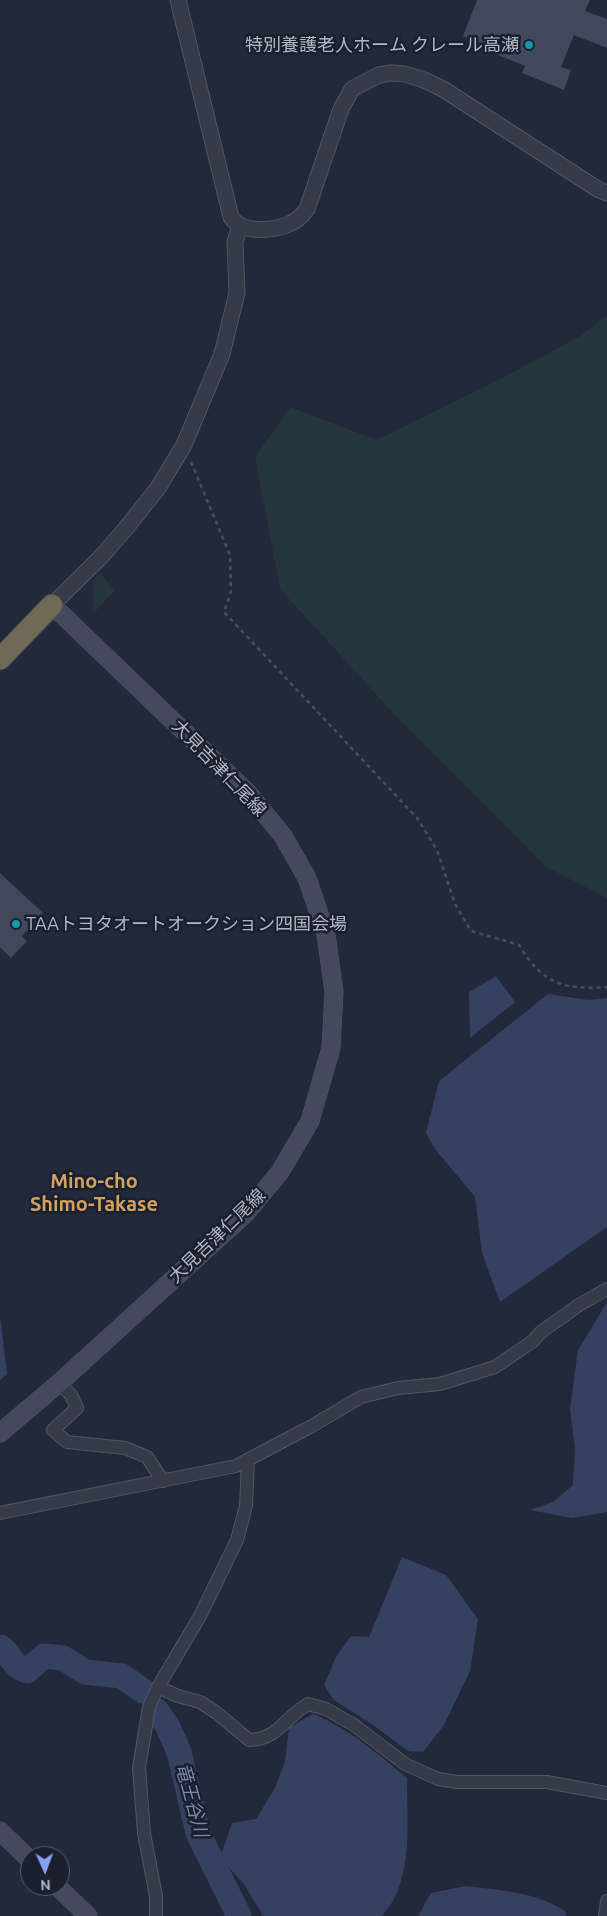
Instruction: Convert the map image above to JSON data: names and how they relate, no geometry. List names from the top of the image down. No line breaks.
{"streets":{"main road":["大見吉津仁尾線"]},"districts":["Mino-cho Shimo-Takase"],"water":["竜王谷川"],"places":["特別養護老人ホーム クレール高瀬","TAAトヨタオートオークション四国会場"],"north":"bottom"}
